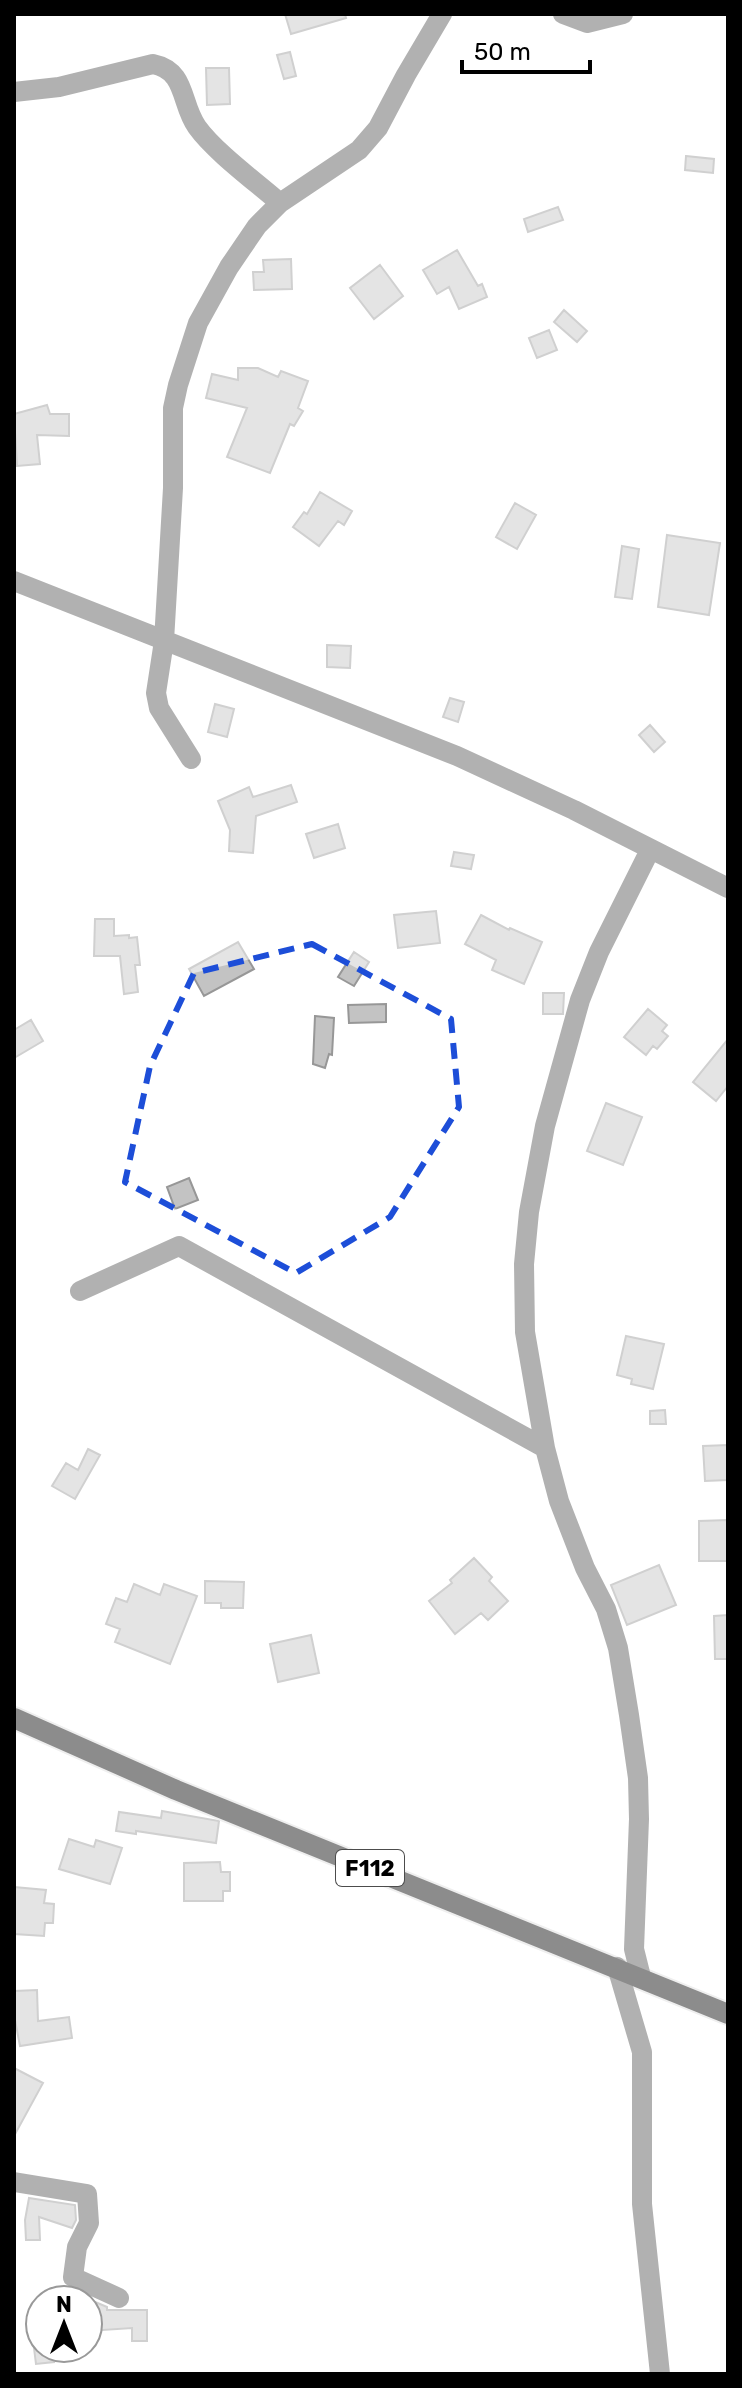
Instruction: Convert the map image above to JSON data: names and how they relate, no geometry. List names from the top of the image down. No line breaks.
{"streets":{"main road":["F112"]},"scale_bar":"50 m","north":"top"}
